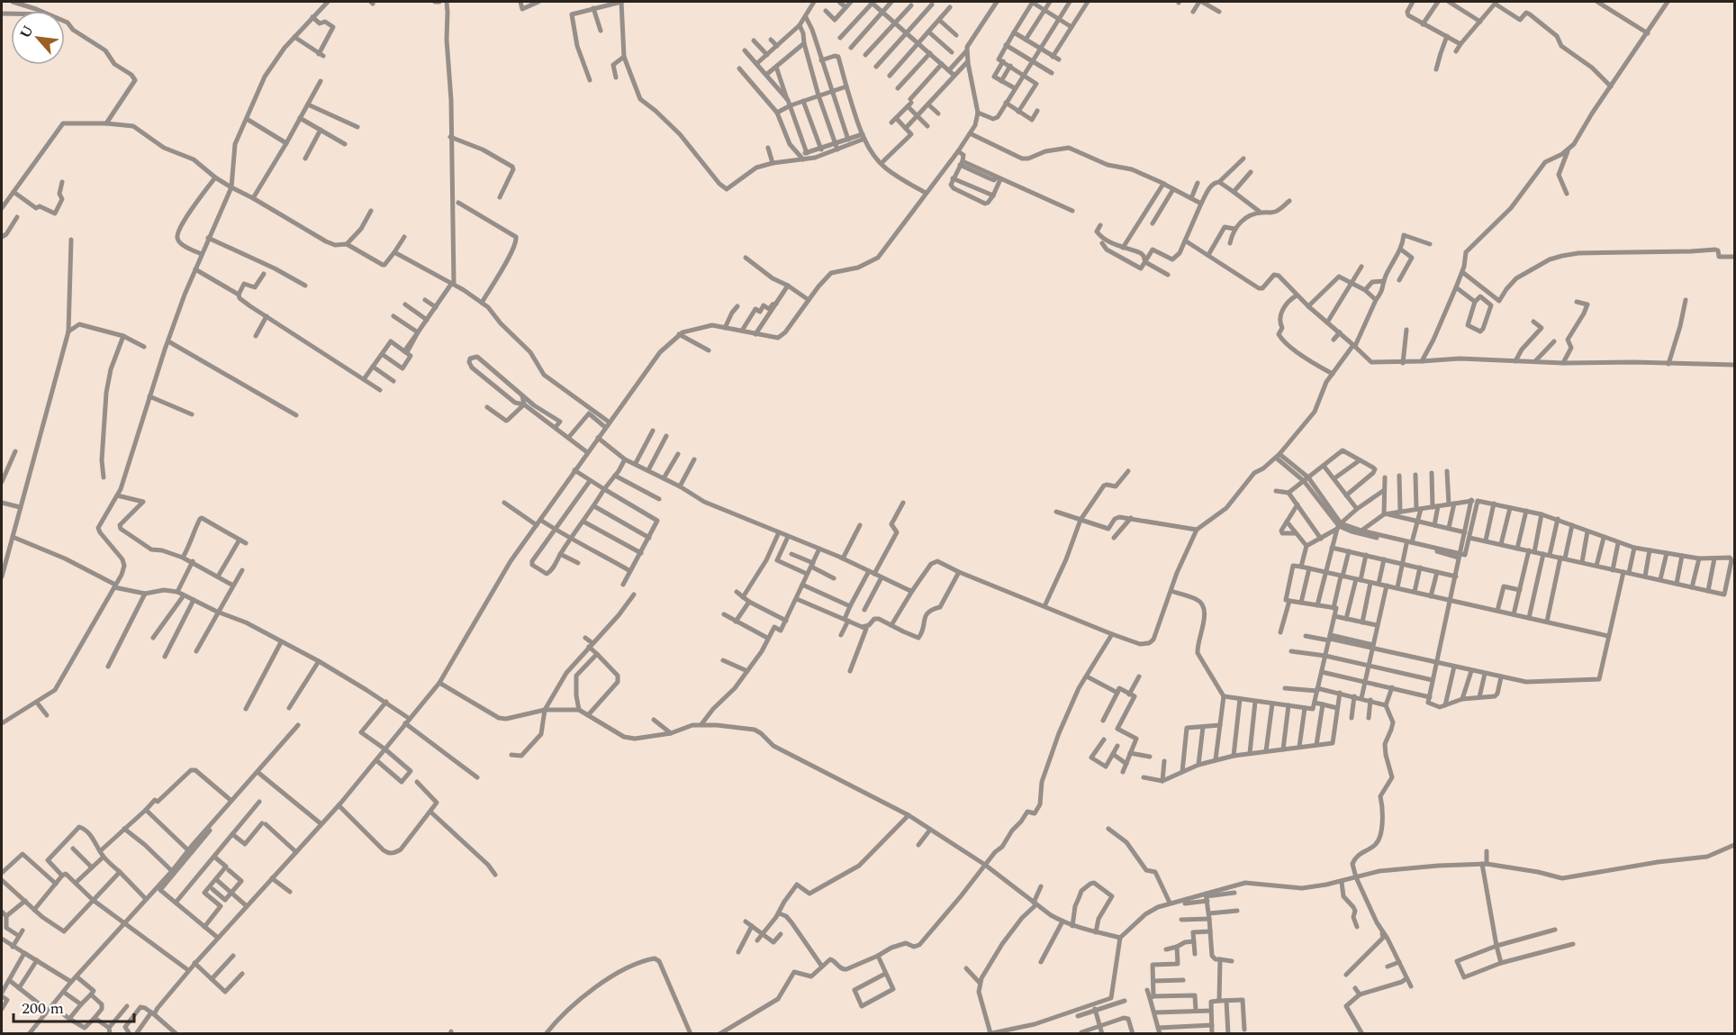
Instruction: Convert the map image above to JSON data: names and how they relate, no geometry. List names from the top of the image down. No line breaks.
{"scale_bar":"200 m","north":"top left"}
